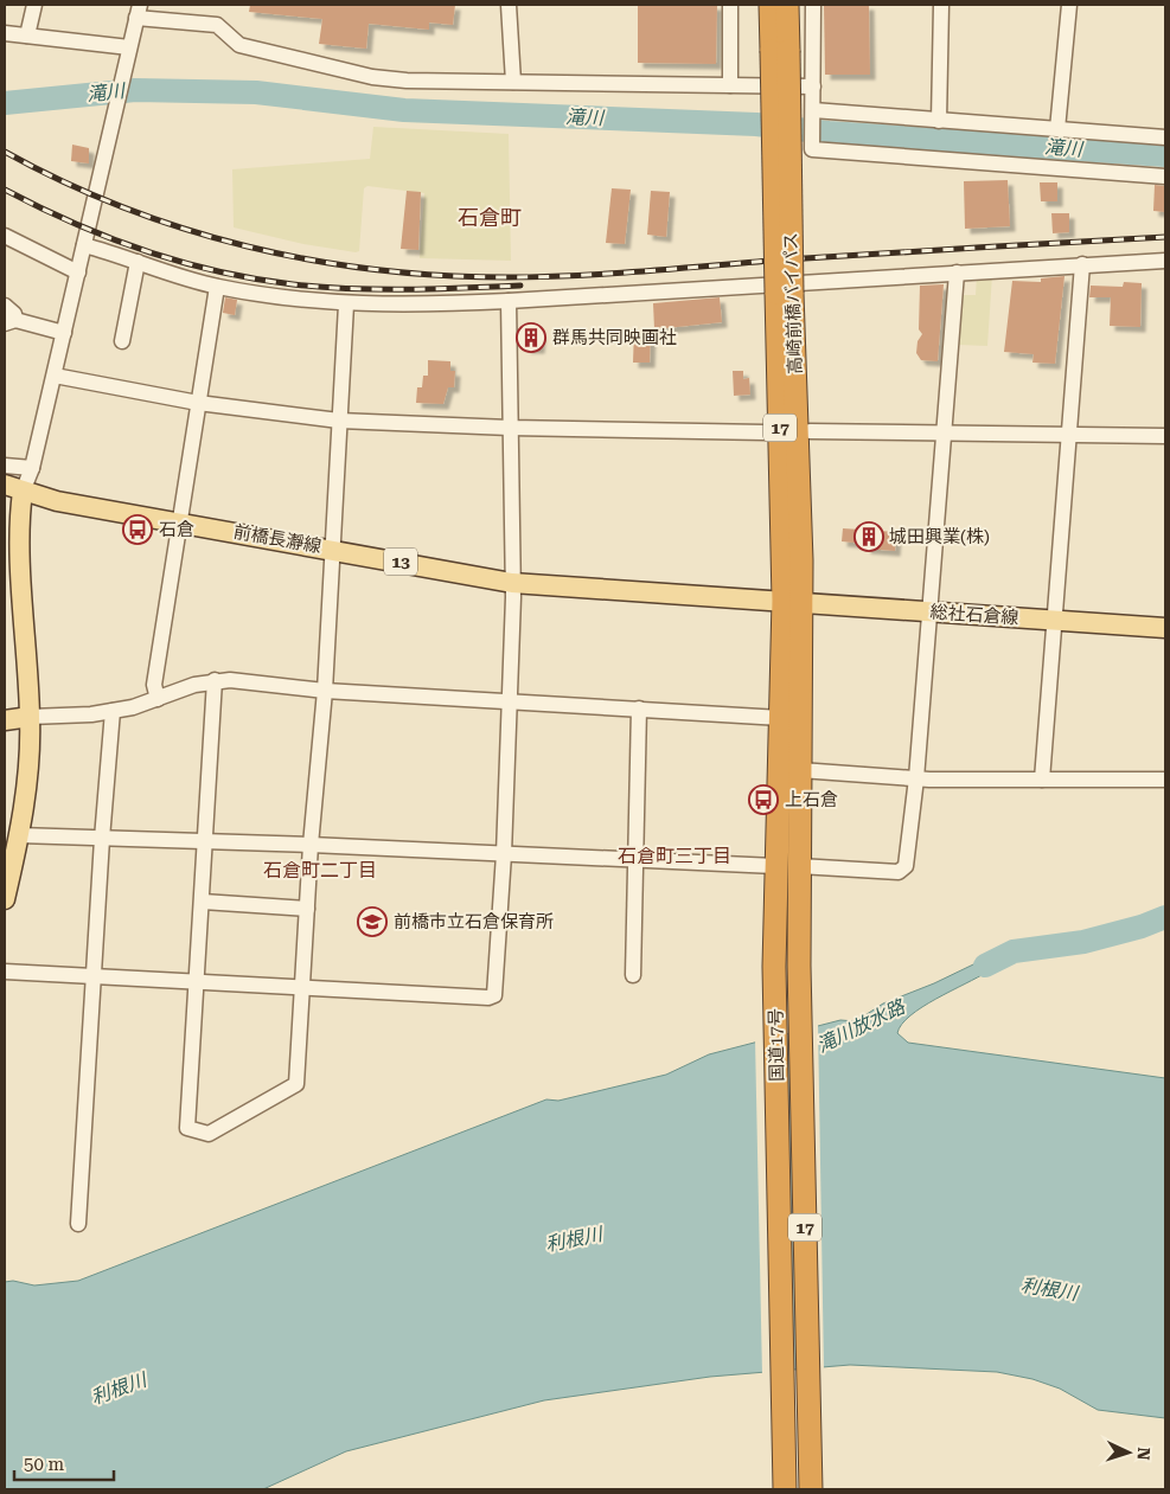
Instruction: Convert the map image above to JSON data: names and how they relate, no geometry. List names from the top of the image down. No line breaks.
{"streets":{"highway":["高崎前橋バイパス","17","国道17号"],"main road":["前橋長瀞線","13","総社石倉線"]},"crossings":[["高崎前橋バイパス","前橋長瀞線"],["高崎前橋バイパス","総社石倉線"],["高崎前橋バイパス","国道17号"],["前橋長瀞線","総社石倉線"],["前橋長瀞線","国道17号"],["総社石倉線","国道17号"]],"districts":["石倉町","石倉町三丁目","石倉町二丁目"],"water":["滝川","滝川放水路","利根川"],"places":{"building":["群馬共同映画社","城田興業(株)"],"bus stop":["石倉","上石倉"],"school or university":["前橋市立石倉保育所"]},"scale_bar":"50 m","north":"right"}
